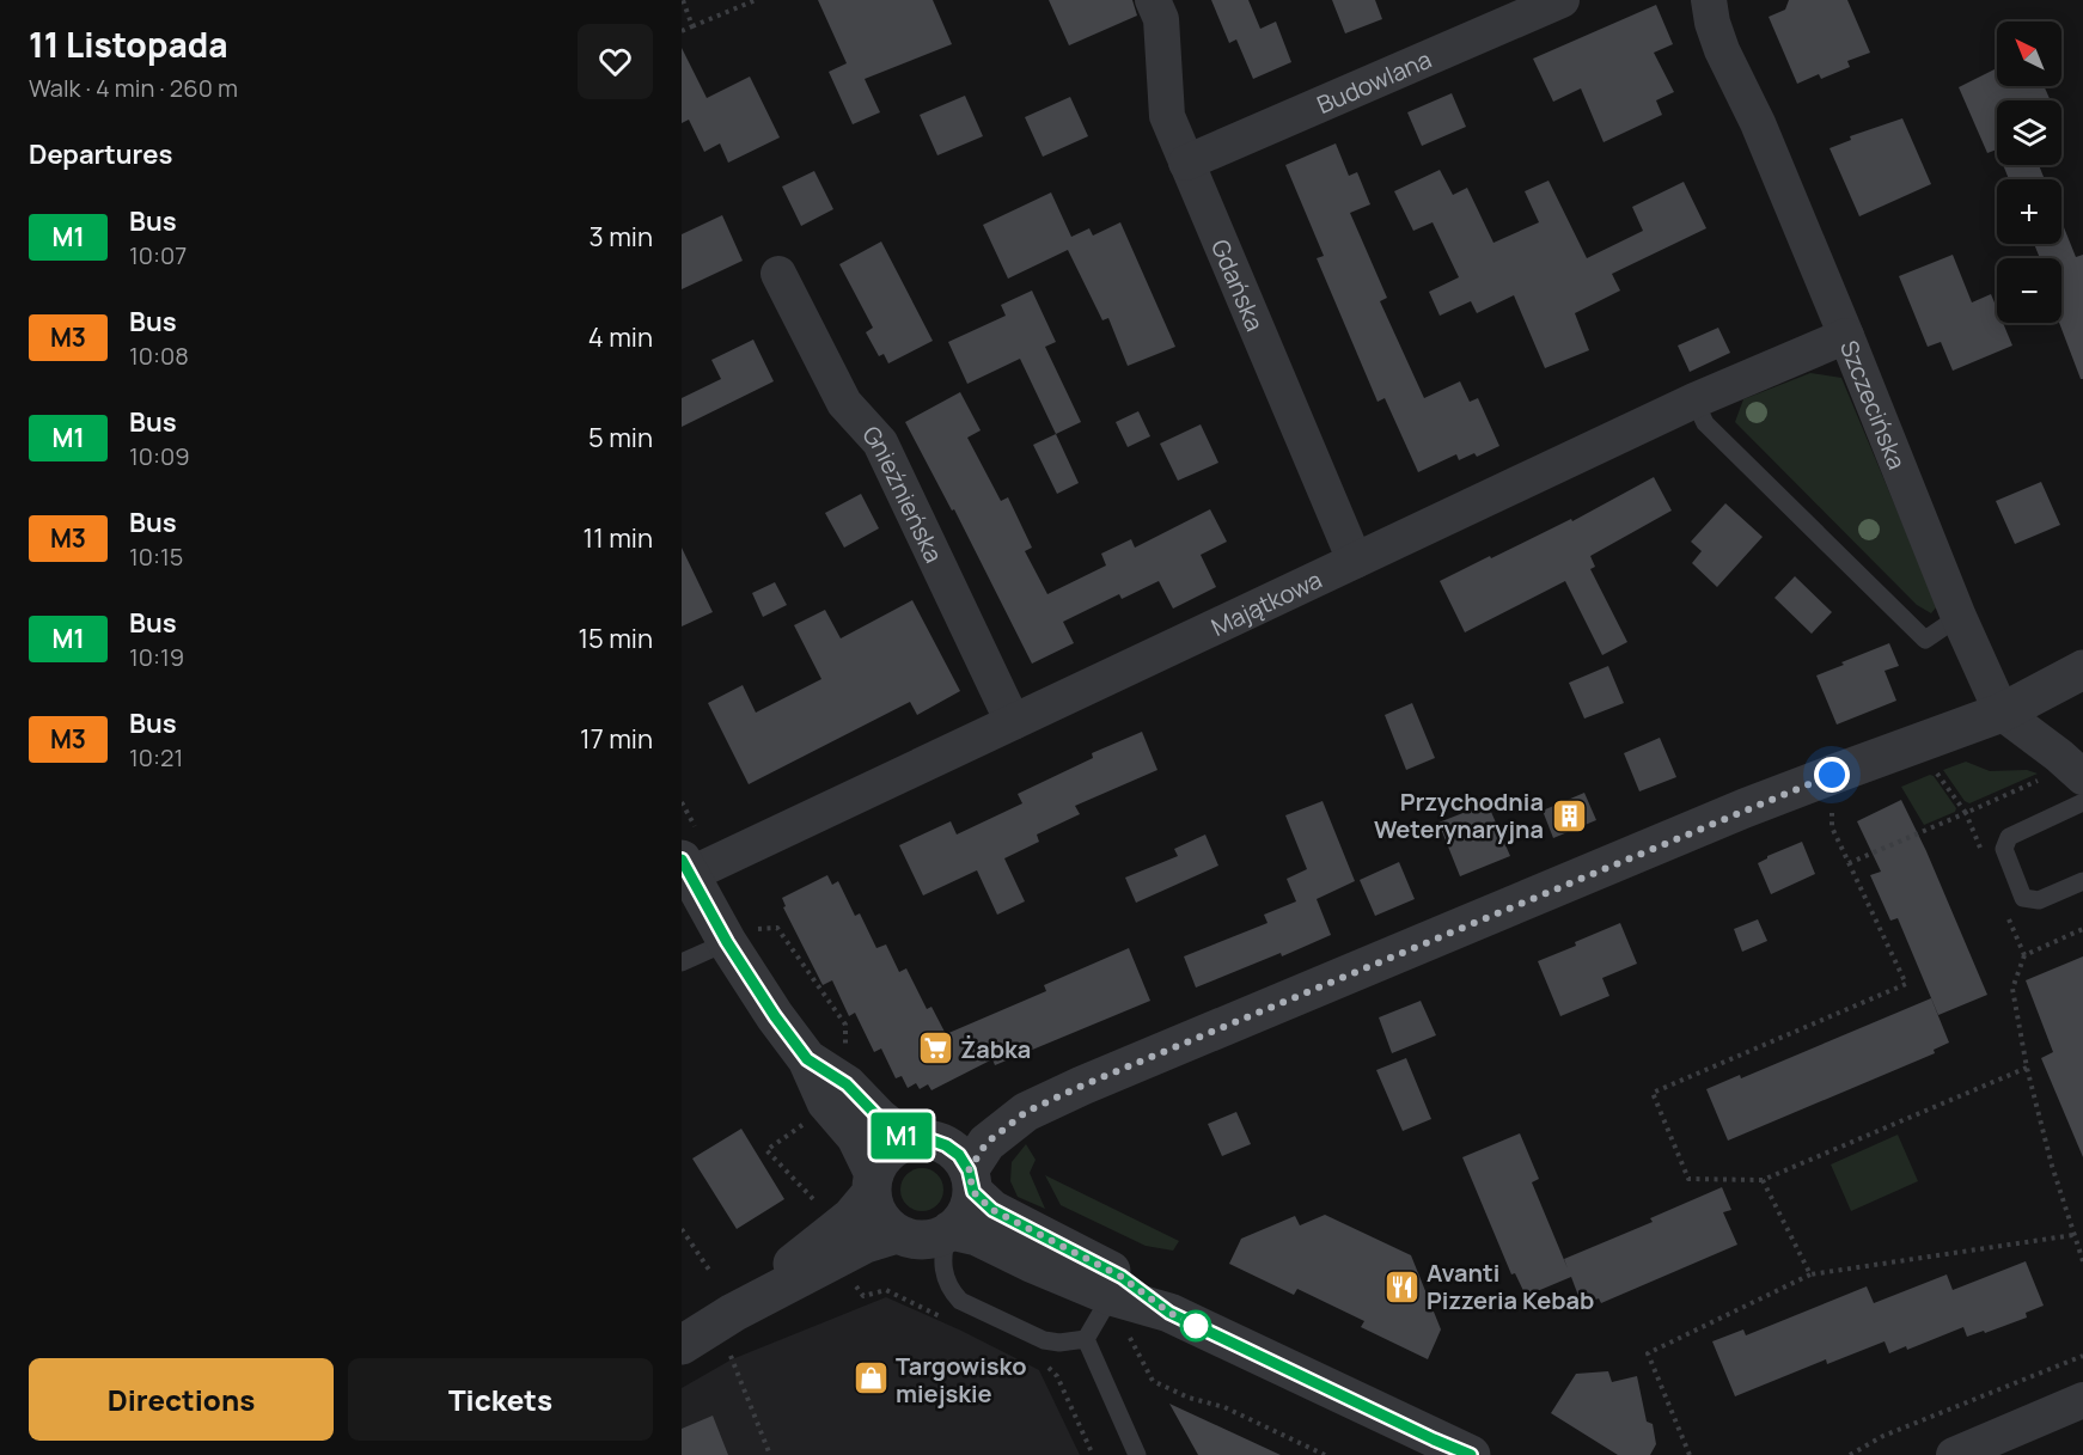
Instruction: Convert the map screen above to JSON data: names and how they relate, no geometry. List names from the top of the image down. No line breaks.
{"streets":{"street":["Budowlana","Gdańska","Szczecińska","Gnieźnieńska","Majątkowa"]},"crossings":[["Budowlana","Gdańska"],["Gdańska","Majątkowa"],["Szczecińska","Majątkowa"],["Gnieźnieńska","Majątkowa"]],"places":{"building":["Przychodnia Weterynaryjna"],"supermarket":["Żabka"],"restaurant":["Avanti Pizzeria Kebab"],"shop":["Targowisko miejskie"]},"lines":["bus line M1"],"north":"top left","page":{"heading":[["11 Listopada","Walk · 4 min · 260 m"],"Departures"],"on_map":"M1","map_buttons":["+","−"],"list":[{"mark":"M1","name":"Bus","note":"10:07","value":"3 min"},{"mark":"M3","name":"Bus","note":"10:08","value":"4 min"},{"mark":"M1","name":"Bus","note":"10:09","value":"5 min"},{"mark":"M3","name":"Bus","note":"10:15","value":"11 min"},{"mark":"M1","name":"Bus","note":"10:19","value":"15 min"},{"mark":"M3","name":"Bus","note":"10:21","value":"17 min"}],"buttons":["Directions","Tickets"]}}
